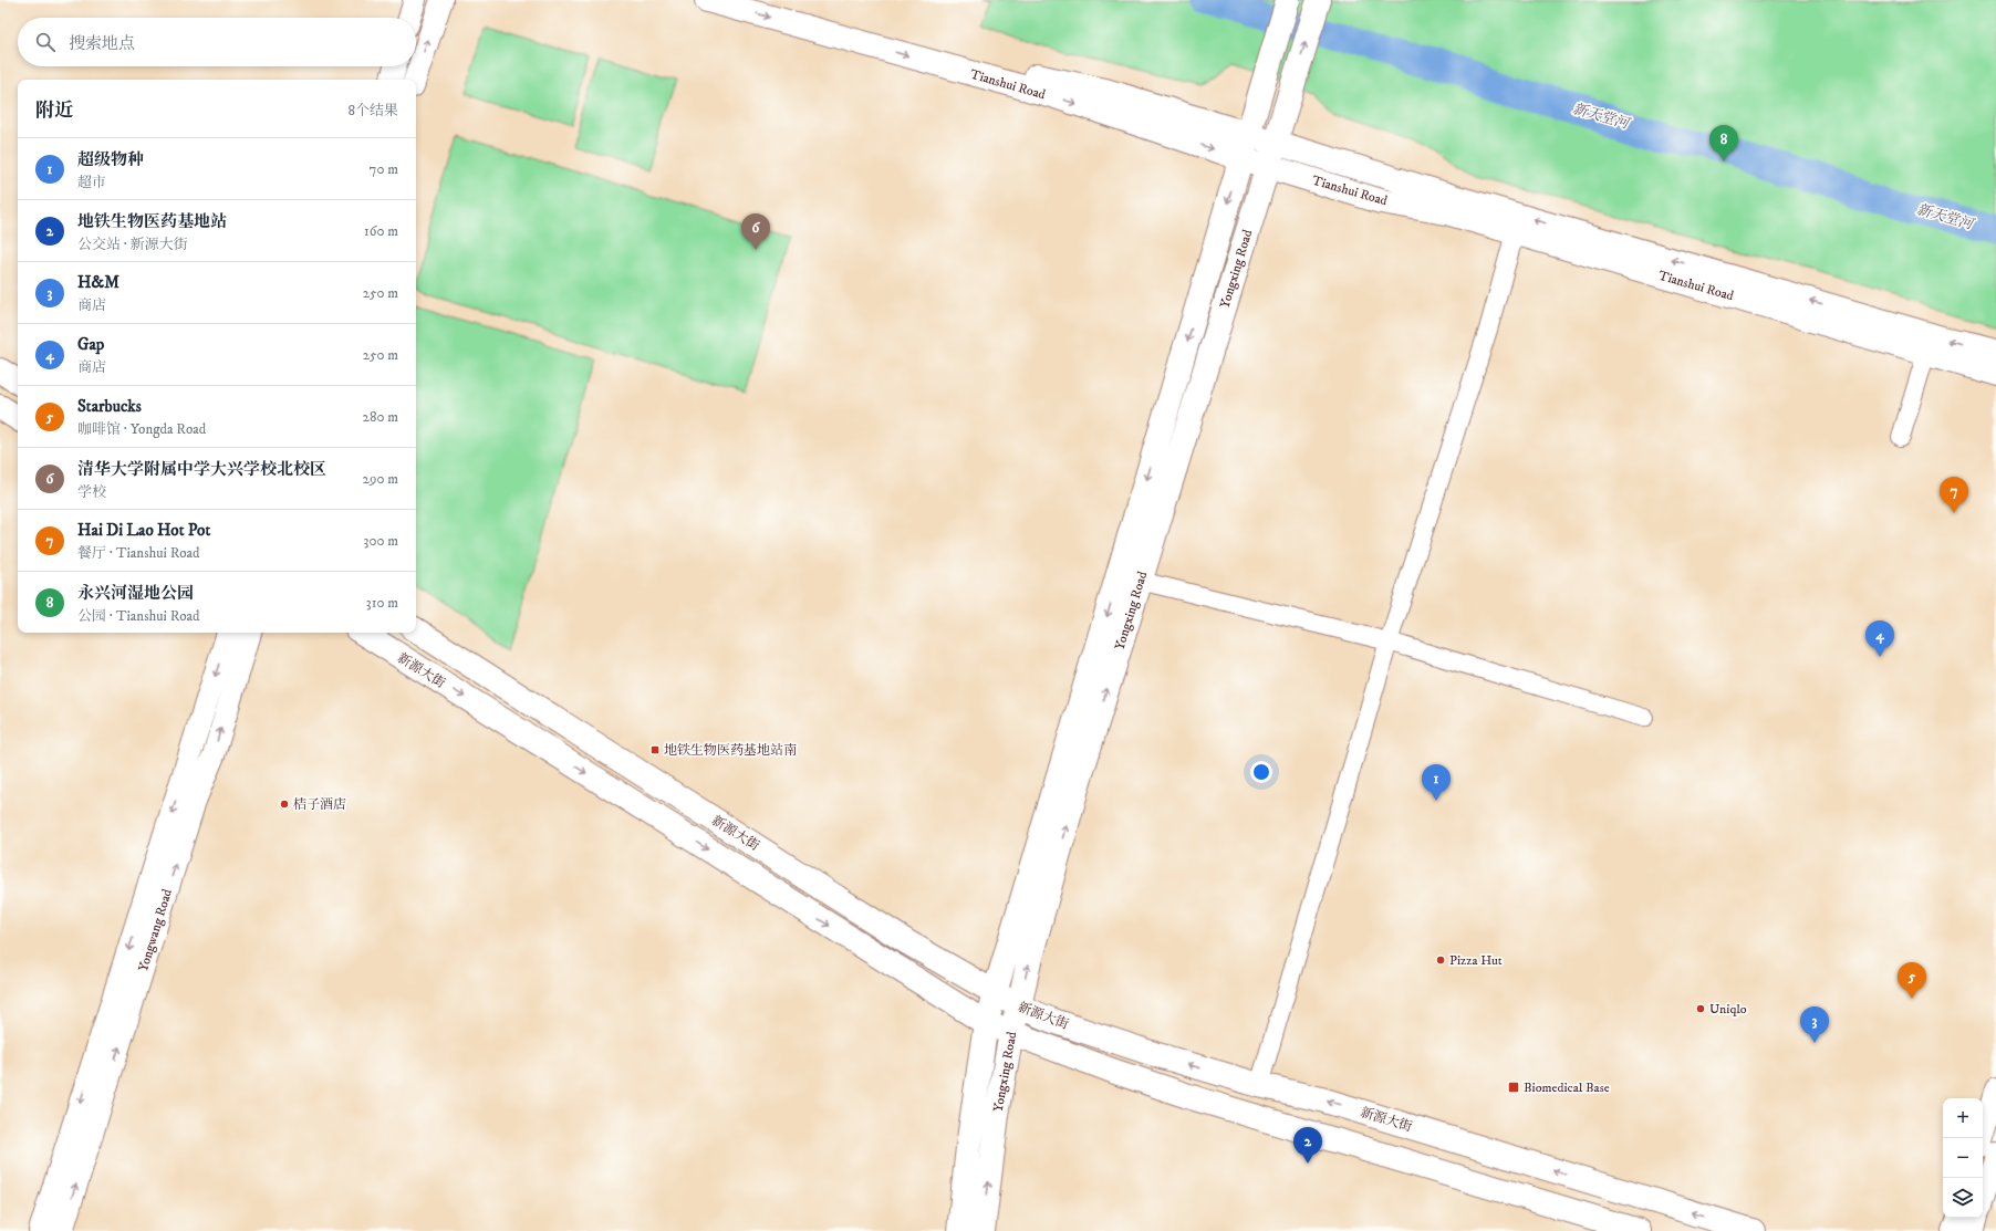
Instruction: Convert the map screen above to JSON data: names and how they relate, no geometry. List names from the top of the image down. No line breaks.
{"streets":{"main road":["Tianshui Road","Yongxing Road","新源大街"],"street":["Yongwang Road"]},"crossings":[["Tianshui Road","Yongxing Road"],["Yongxing Road","新源大街"]],"water":["新天堂河"],"places":{"transit":["地铁生物医药基地站南","Biomedical Base"],"other":["桔子酒店","Pizza Hut","Uniqlo"]},"page":{"search":"搜索地点","heading":["附近","8个结果"],"pins":["8","6","7","4","1","5","3","2"],"list":[{"mark":"1","name":"超级物种","note":"超市","value":"70 m"},{"mark":"2","name":"地铁生物医药基地站","note":"公交站 · 新源大街","value":"160 m"},{"mark":"3","name":"H&M","note":"商店","value":"250 m"},{"mark":"4","name":"Gap","note":"商店","value":"250 m"},{"mark":"5","name":"Starbucks","note":"咖啡馆 · Yongda Road","value":"280 m"},{"mark":"6","name":"清华大学附属中学大兴学校北校区","note":"学校","value":"290 m"},{"mark":"7","name":"Hai Di Lao Hot Pot","note":"餐厅 · Tianshui Road","value":"300 m"},{"mark":"8","name":"永兴河湿地公园","note":"公园 · Tianshui Road","value":"310 m"}],"map_buttons":["+","−"]}}
